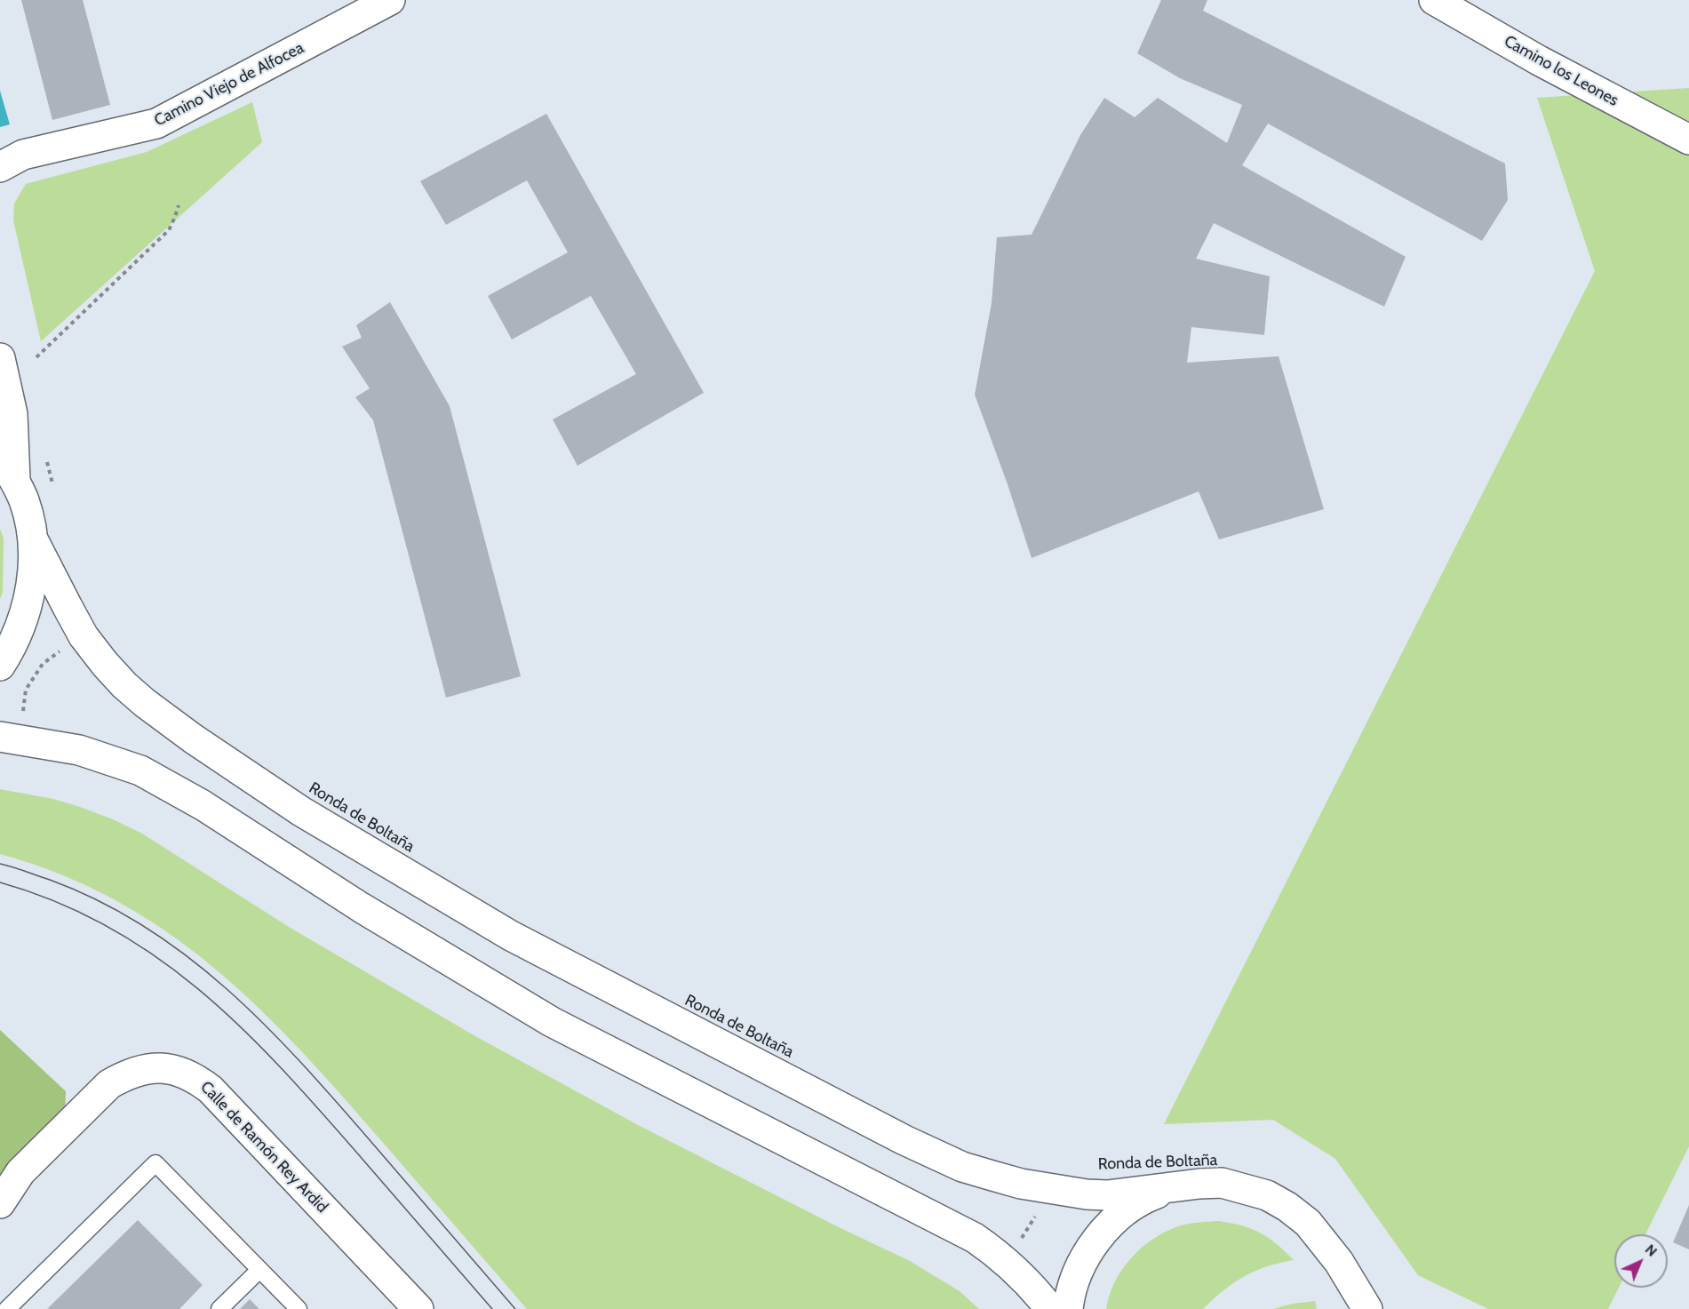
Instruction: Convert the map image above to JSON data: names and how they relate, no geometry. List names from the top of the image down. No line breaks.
{"streets":{"main road":["Camino los Leones","Camino Viejo de Alfocea","Ronda de Boltaña","Calle de Ramón Rey Ardid"]},"north":"top right"}
